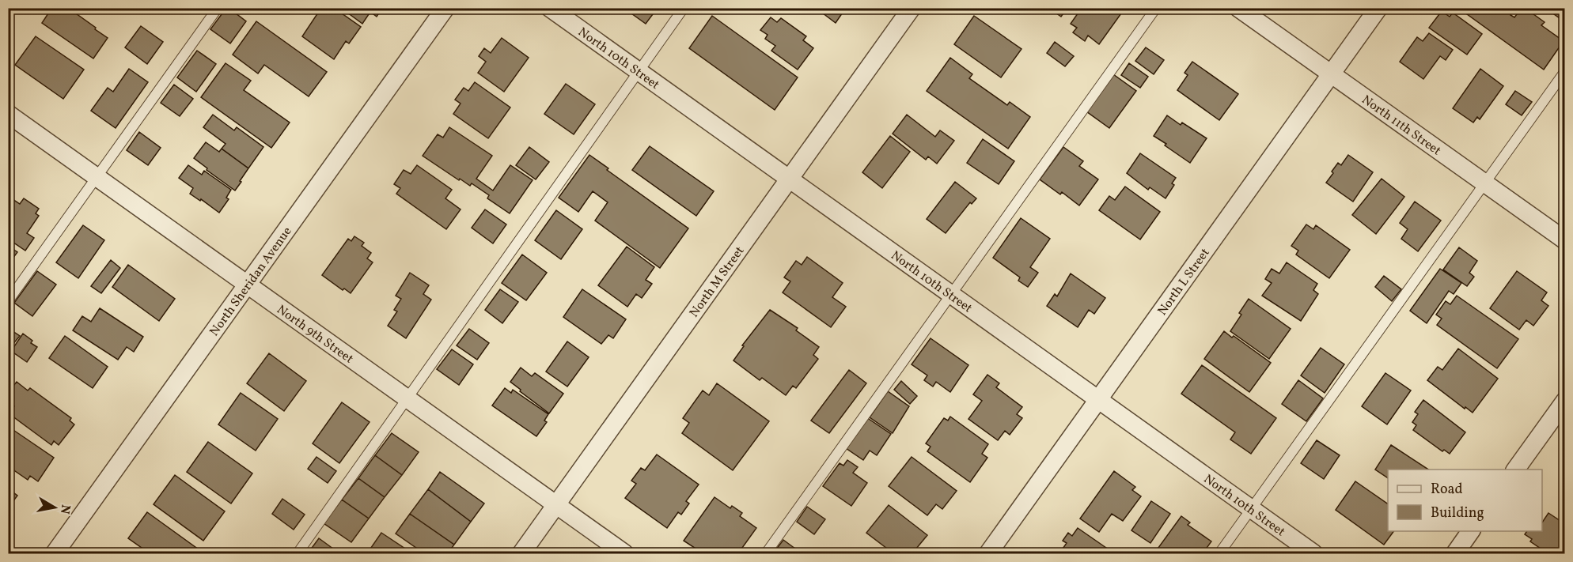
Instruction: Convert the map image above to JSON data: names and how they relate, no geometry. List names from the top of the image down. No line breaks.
{"streets":{"street":["North 10th Street","North 11th Street","North Sheridan Avenue","North L Street","North M Street","North 9th Street"]},"crossings":[["North 10th Street","North L Street"],["North 10th Street","North M Street"],["North 11th Street","North L Street"],["North Sheridan Avenue","North 9th Street"],["North M Street","North 9th Street"]],"legend":["Road","Building"],"north":"right"}
